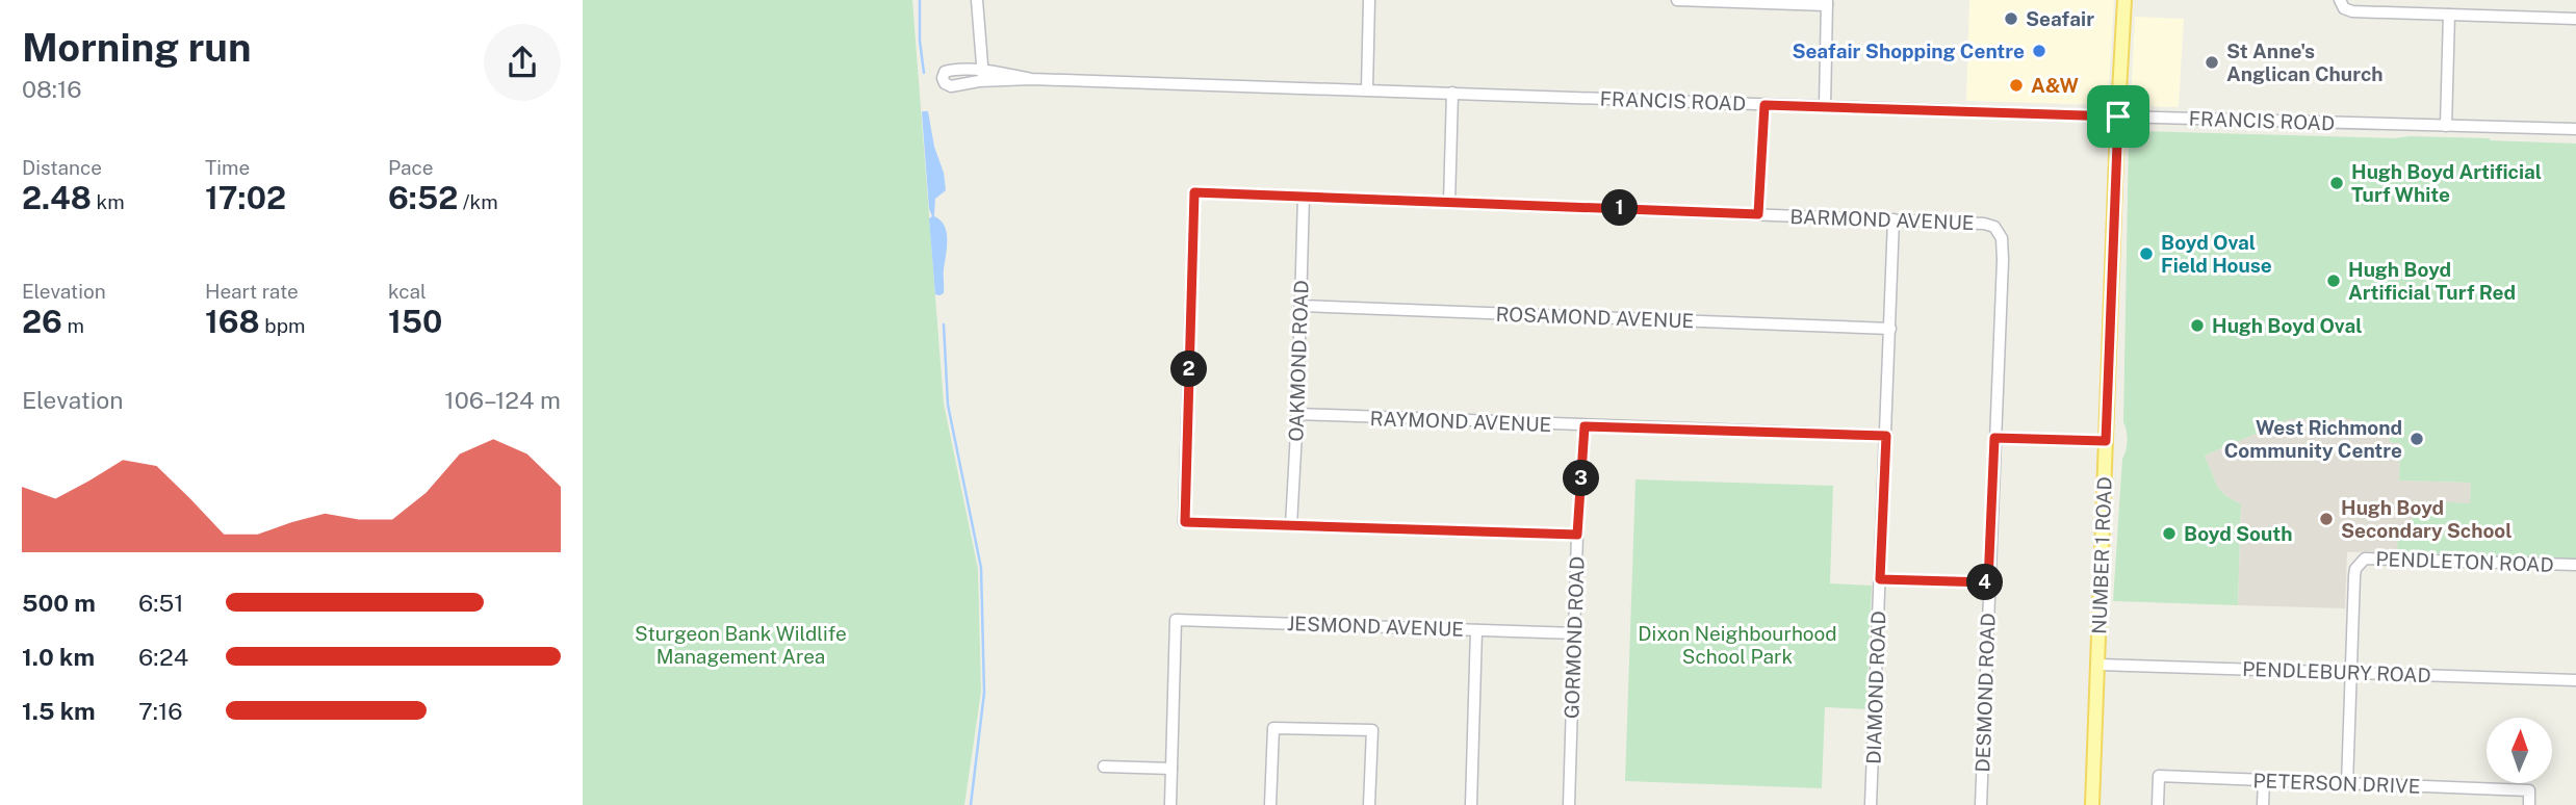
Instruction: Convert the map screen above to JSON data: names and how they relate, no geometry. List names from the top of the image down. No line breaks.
{"streets":{"main road":["NUMBER 1 ROAD"],"street":["FRANCIS ROAD","BARMOND AVENUE","ROSAMOND AVENUE","OAKMOND ROAD","RAYMOND AVENUE","PENDLETON ROAD","JESMOND AVENUE","GORMOND ROAD","PENDLEBURY ROAD","DIAMOND ROAD","DESMOND ROAD","PETERSON DRIVE"]},"crossings":[["FRANCIS ROAD","NUMBER 1 ROAD"],["BARMOND AVENUE","OAKMOND ROAD"],["BARMOND AVENUE","DIAMOND ROAD"],["BARMOND AVENUE","DESMOND ROAD"],["ROSAMOND AVENUE","OAKMOND ROAD"],["ROSAMOND AVENUE","DIAMOND ROAD"],["OAKMOND ROAD","RAYMOND AVENUE"],["RAYMOND AVENUE","GORMOND ROAD"],["RAYMOND AVENUE","DIAMOND ROAD"],["NUMBER 1 ROAD","PENDLEBURY ROAD"],["PENDLETON ROAD","PENDLEBURY ROAD"],["PENDLETON ROAD","PETERSON DRIVE"],["JESMOND AVENUE","GORMOND ROAD"]],"parks":["Sturgeon Bank Wildlife Management Area","Dixon Neighbourhood School Park"],"places":["Seafair","Seafair Shopping Centre","St Anne's Anglican Church","A&W","Hugh Boyd Artificial Turf White","Boyd Oval Field House","Hugh Boyd Artificial Turf Red","Hugh Boyd Oval","West Richmond Community Centre","Hugh Boyd Secondary School","Boyd South"],"north":"top","page":{"heading":["Morning run","08:16"],"stats":[["Distance","2.48 km"],["Time","17:02"],["Pace","6:52 /km"],["Elevation","26 m"],["Heart rate","168 bpm"],["kcal","150"]],"pins":["1","2","3","4"],"chart":["Elevation","106–124 m"],"list":[{"name":"500 m","note":"6:51"},{"name":"1.0 km","note":"6:24"},{"name":"1.5 km","note":"7:16"}]}}
